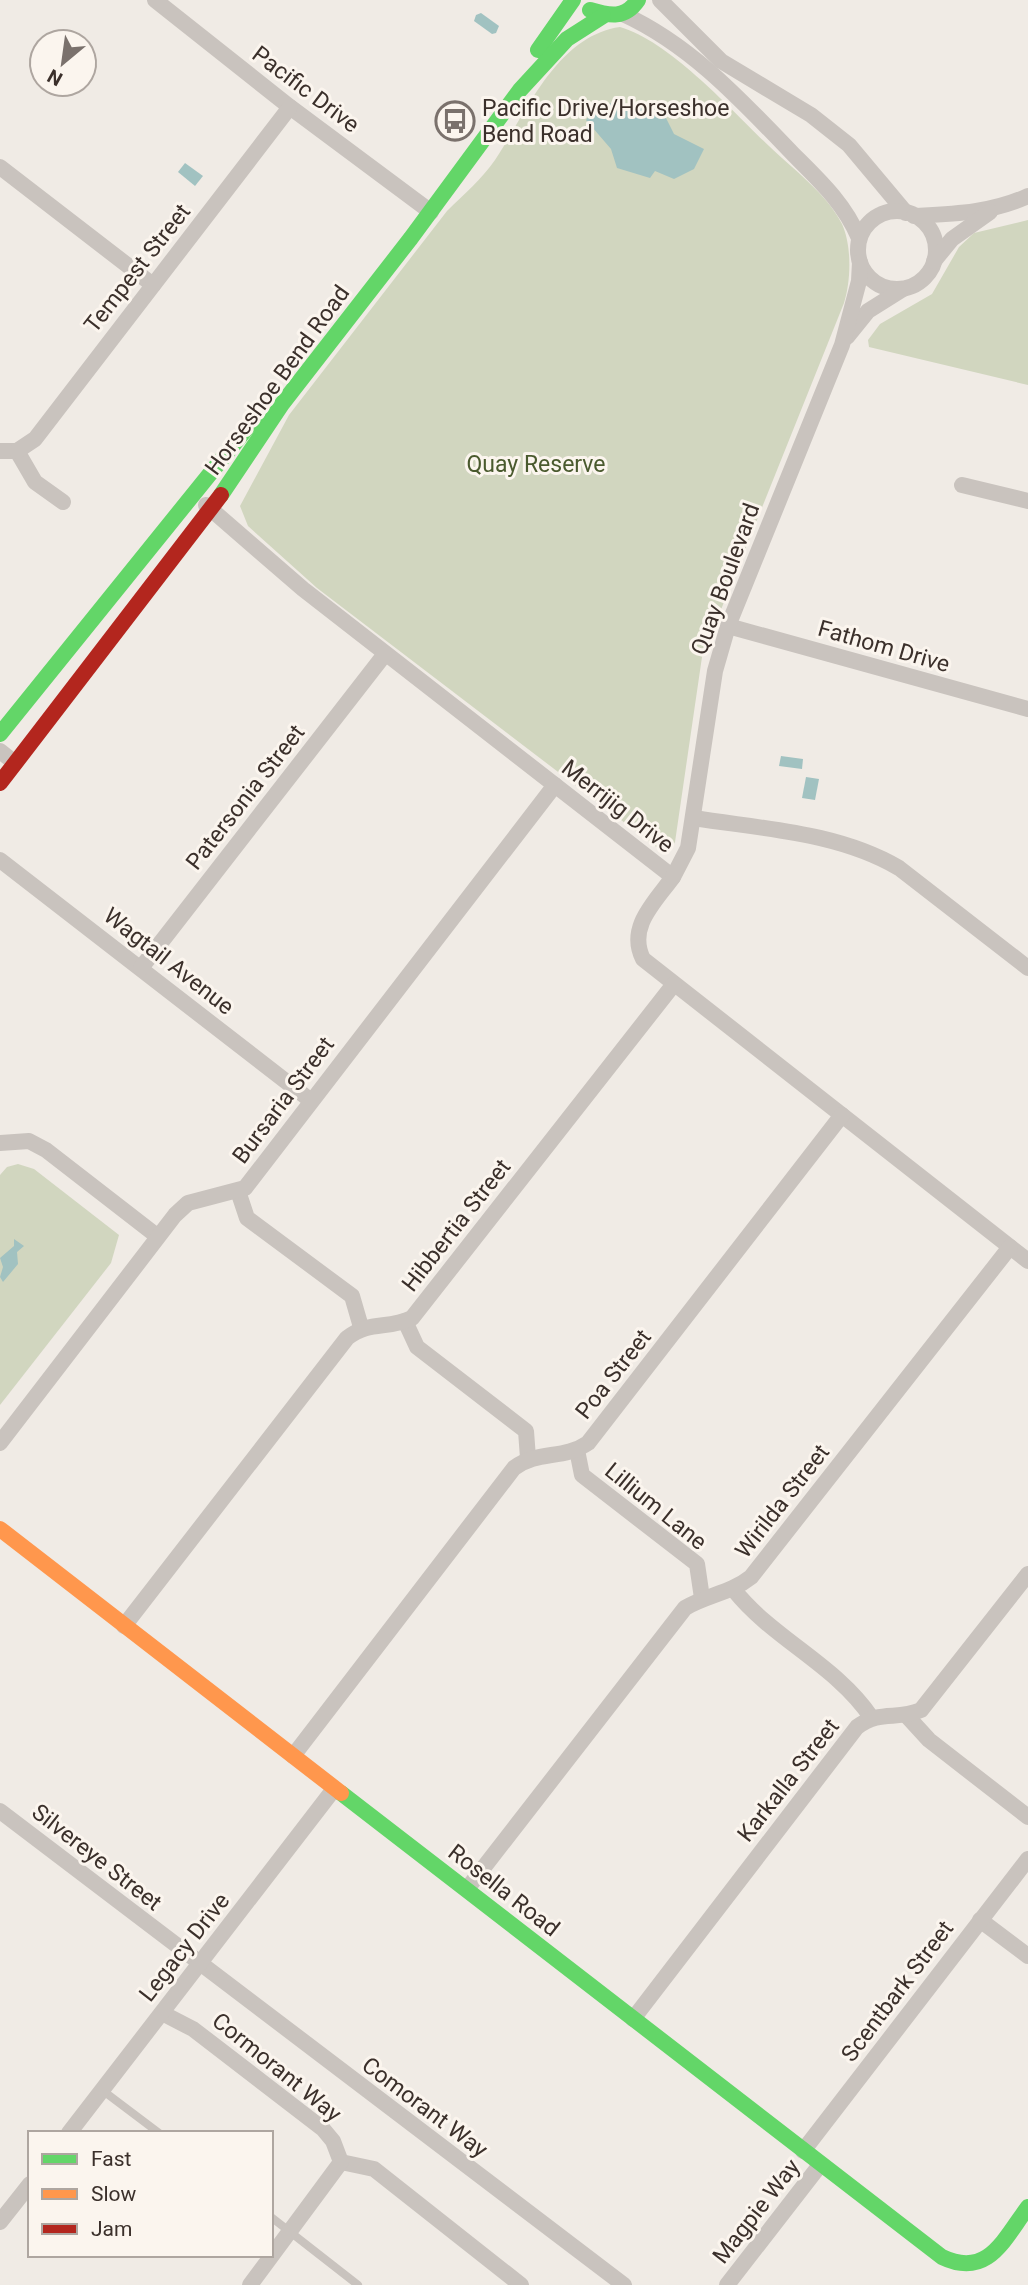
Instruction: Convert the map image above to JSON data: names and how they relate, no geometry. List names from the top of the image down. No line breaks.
{"streets":{"street":["Pacific Drive","Tempest Street","Horseshoe Bend Road","Quay Boulevard","Fathom Drive","Patersonia Street","Merrijig Drive","Wagtail Avenue","Bursaria Street","Hibbertia Street","Poa Street","Wirilda Street","Lillium Lane","Karkalla Street","Silvereye Street","Rosella Road","Legacy Drive","Scentbark Street","Cormorant Way","Comorant Way","Magpie Way"]},"crossings":[["Pacific Drive","Tempest Street"],["Pacific Drive","Horseshoe Bend Road"],["Horseshoe Bend Road","Merrijig Drive"],["Quay Boulevard","Fathom Drive"],["Quay Boulevard","Merrijig Drive"],["Patersonia Street","Merrijig Drive"],["Patersonia Street","Wagtail Avenue"],["Merrijig Drive","Bursaria Street"],["Merrijig Drive","Hibbertia Street"],["Merrijig Drive","Poa Street"],["Merrijig Drive","Wirilda Street"],["Wagtail Avenue","Bursaria Street"],["Poa Street","Lillium Lane"],["Wirilda Street","Lillium Lane"],["Wirilda Street","Rosella Road"],["Karkalla Street","Rosella Road"],["Silvereye Street","Legacy Drive"],["Silvereye Street","Comorant Way"],["Rosella Road","Legacy Drive"],["Rosella Road","Scentbark Street"],["Rosella Road","Magpie Way"],["Legacy Drive","Cormorant Way"],["Legacy Drive","Comorant Way"]],"parks":["Quay Reserve"],"places":{"bus stop":["Pacific Drive/Horseshoe Bend Road"]},"legend":["Fast","Slow","Jam"],"north":"bottom left"}
